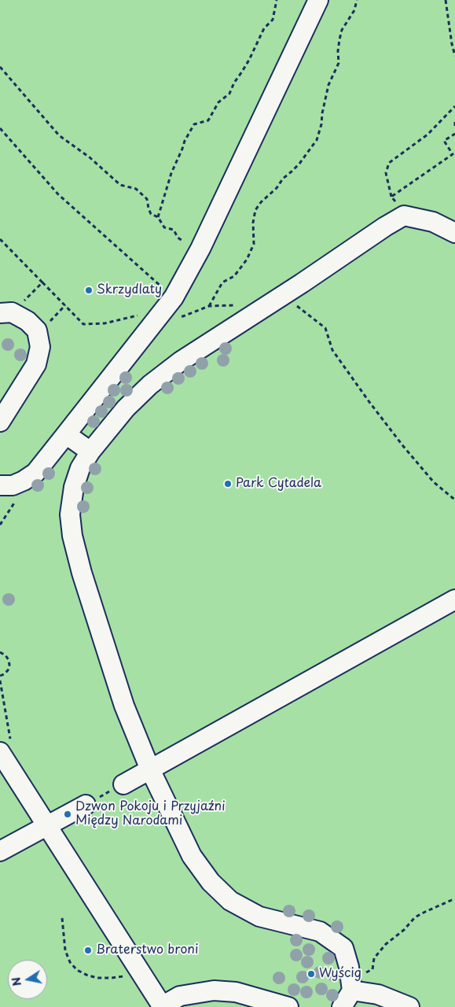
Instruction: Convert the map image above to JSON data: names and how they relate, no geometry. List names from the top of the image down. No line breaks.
{"places":["Skrzydlaty","Park Cytadela","Dzwon Pokoju i Przyjaźni Między Narodami","Braterstwo broni","Wyścig"],"north":"left"}
